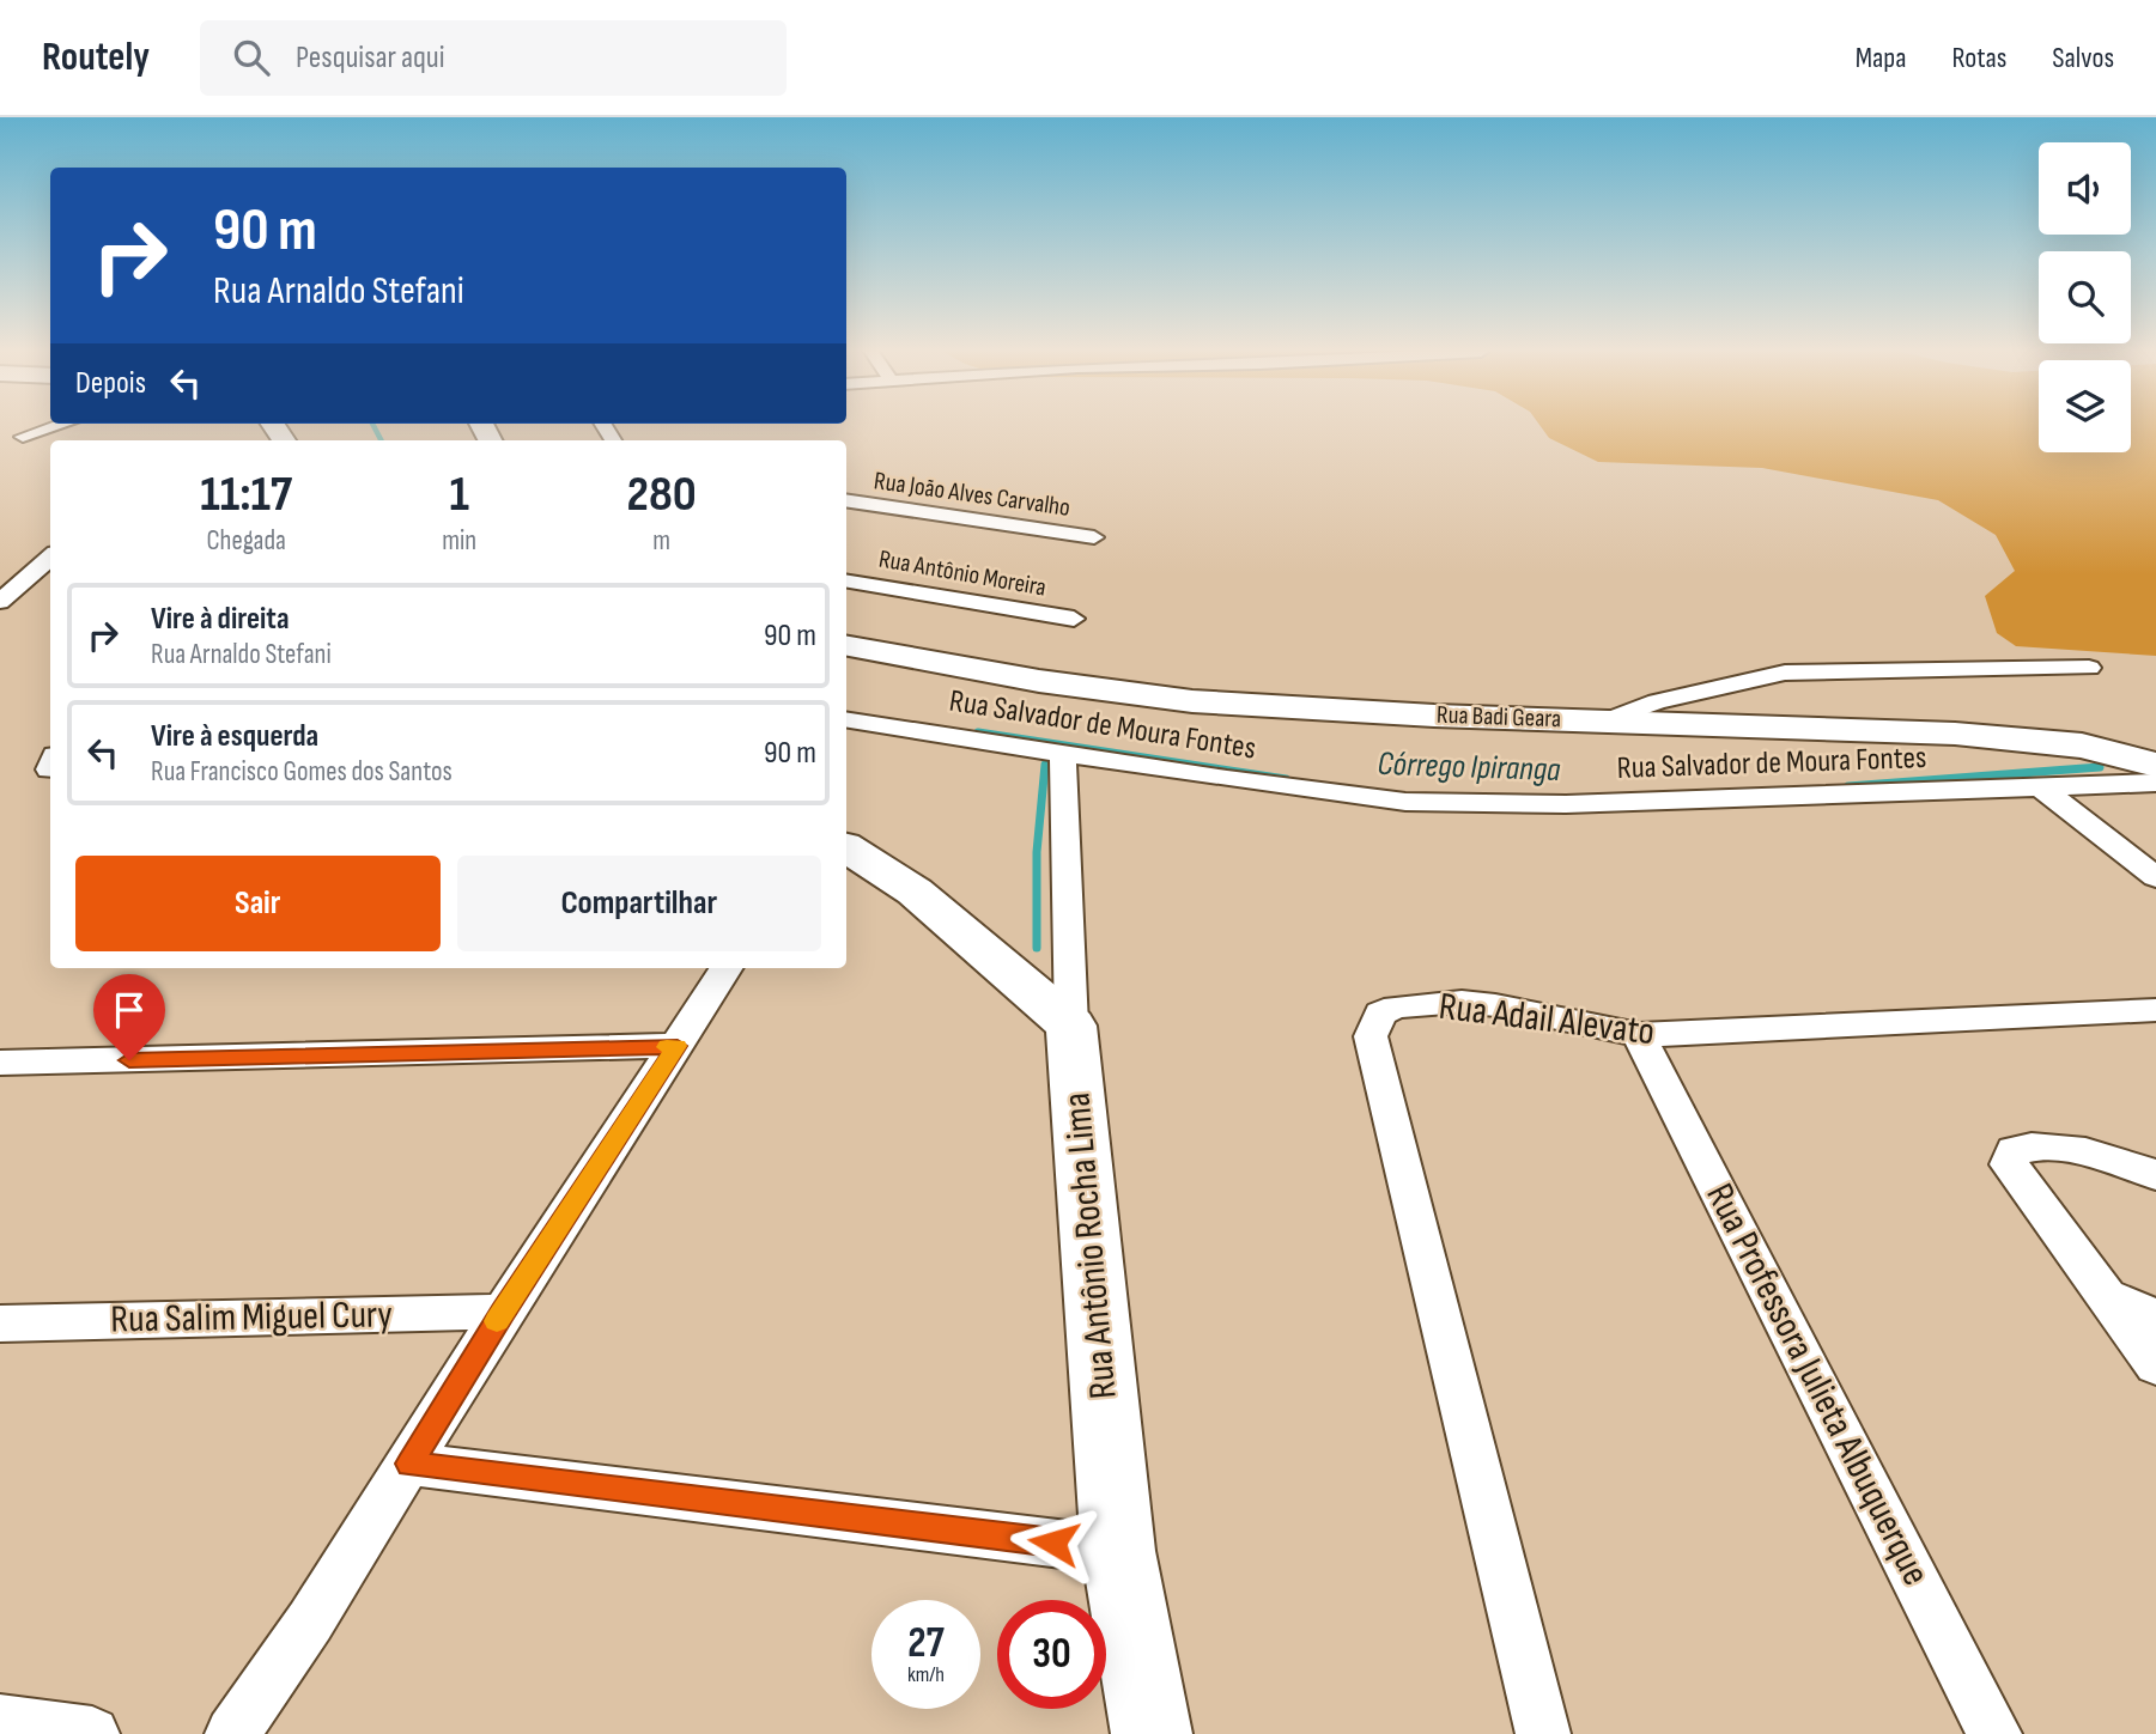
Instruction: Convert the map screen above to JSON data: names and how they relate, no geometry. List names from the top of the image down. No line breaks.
{"streets":{"street":["Rua João Alves Carvalho","Rua Antônio Moreira","Rua Badi Geara","Rua Salvador de Moura Fontes","Rua Adail Alevato","Rua Antônio Rocha Lima","Rua Salim Miguel Cury","Rua Professora Julieta Albuquerque"]},"crossings":[["Rua Salvador de Moura Fontes","Rua Antônio Rocha Lima"],["Rua Adail Alevato","Rua Professora Julieta Albuquerque"]],"water":["Córrego Ipiranga"],"page":{"header":"Routely","search":"Pesquisar aqui","nav":["Mapa","Rotas","Salvos"],"turn":["90 m","Rua Arnaldo Stefani"],"then":"Depois","eta":["11:17","Chegada","1","min","280","m"],"list":[{"name":"Vire à direita","note":"Rua Arnaldo Stefani","value":"90 m"},{"name":"Vire à esquerda","note":"Rua Francisco Gomes dos Santos","value":"90 m"}],"buttons":["Sair","Compartilhar"],"speed":"27 km/h","limit":"30"}}
